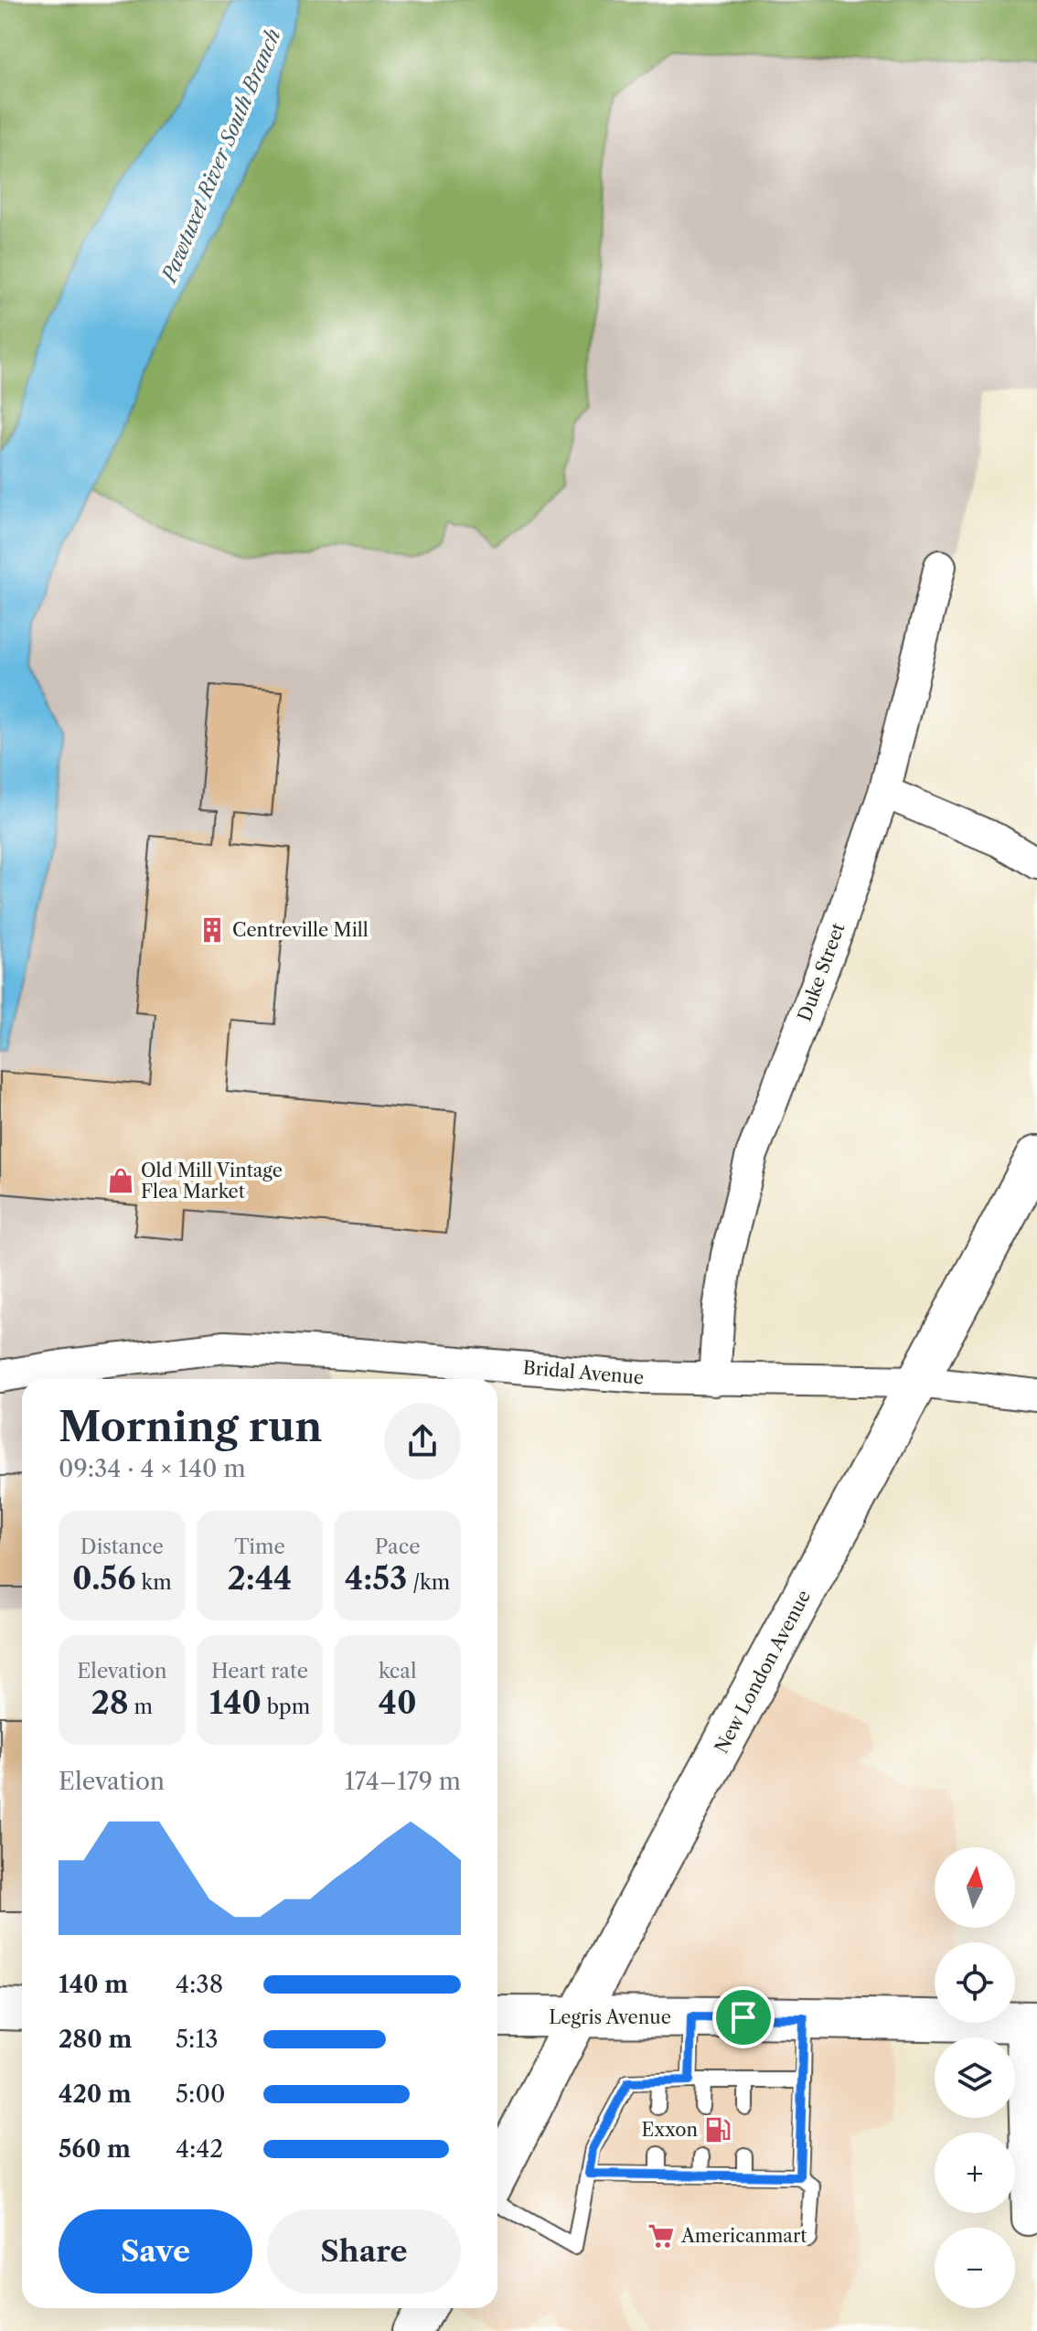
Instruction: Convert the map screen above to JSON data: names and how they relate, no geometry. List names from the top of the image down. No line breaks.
{"streets":{"main road":["New London Avenue","Legris Avenue"],"street":["Duke Street","Bridal Avenue"]},"crossings":[["Duke Street","Bridal Avenue"],["Bridal Avenue","New London Avenue"],["New London Avenue","Legris Avenue"]],"water":["Pawtuxet River South Branch"],"places":{"building":["Centreville Mill"],"shop":["Old Mill Vintage Flea Market"],"fuel station":["Exxon"],"supermarket":["Americanmart"]},"north":"top","page":{"heading":["Morning run","09:34 · 4 × 140 m"],"stats":[["Distance","0.56 km"],["Time","2:44"],["Pace","4:53 /km"],["Elevation","28 m"],["Heart rate","140 bpm"],["kcal","40"]],"chart":["Elevation","174–179 m"],"map_buttons":["+","−"],"list":[{"name":"140 m","note":"4:38"},{"name":"280 m","note":"5:13"},{"name":"420 m","note":"5:00"},{"name":"560 m","note":"4:42"}],"buttons":["Save","Share"]}}
